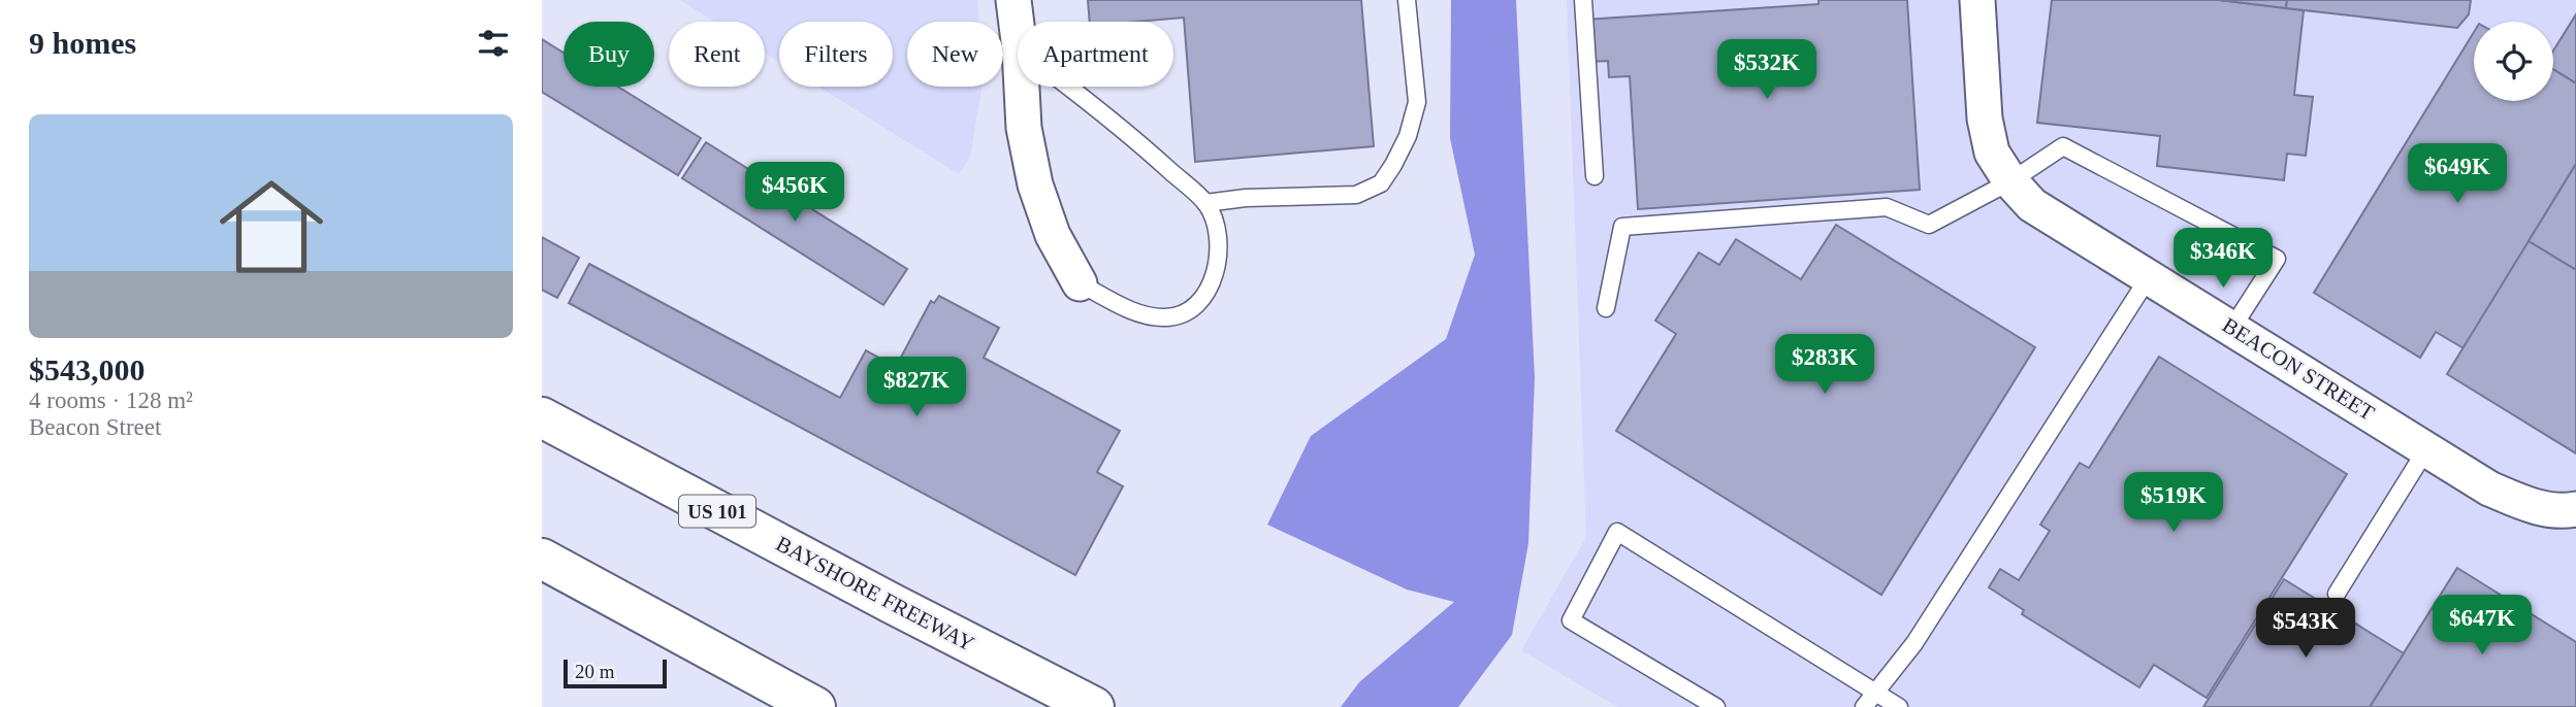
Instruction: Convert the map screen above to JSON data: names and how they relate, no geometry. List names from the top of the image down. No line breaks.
{"streets":{"highway":["US 101","BAYSHORE FREEWAY"],"street":["BEACON STREET"]},"scale_bar":"20 m","page":{"heading":"9 homes","chip":["Buy","Rent","Filters","New","Apartment"],"price":["$532K","$649K","$456K","$346K","$283K","$827K","$519K","$647K","$543K"],"list":[{"name":"$543,000","note":"4 rooms · 128 m² · Beacon Street"}],"scale":"20 m"}}
